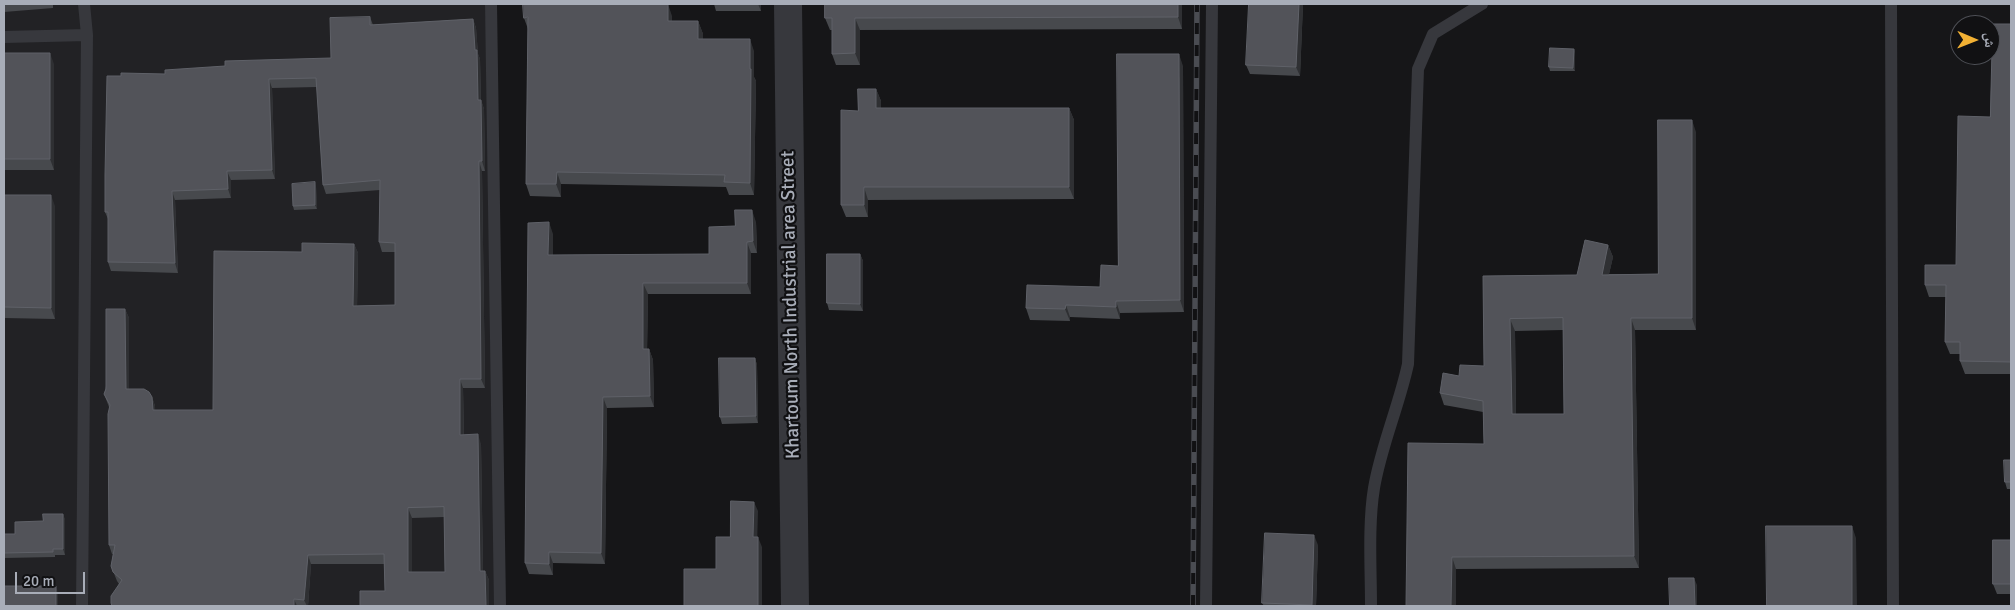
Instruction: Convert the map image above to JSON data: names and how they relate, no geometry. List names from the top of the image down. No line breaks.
{"streets":{"street":["Khartoum North Industrial area Street"]},"scale_bar":"20 m","north":"right"}
